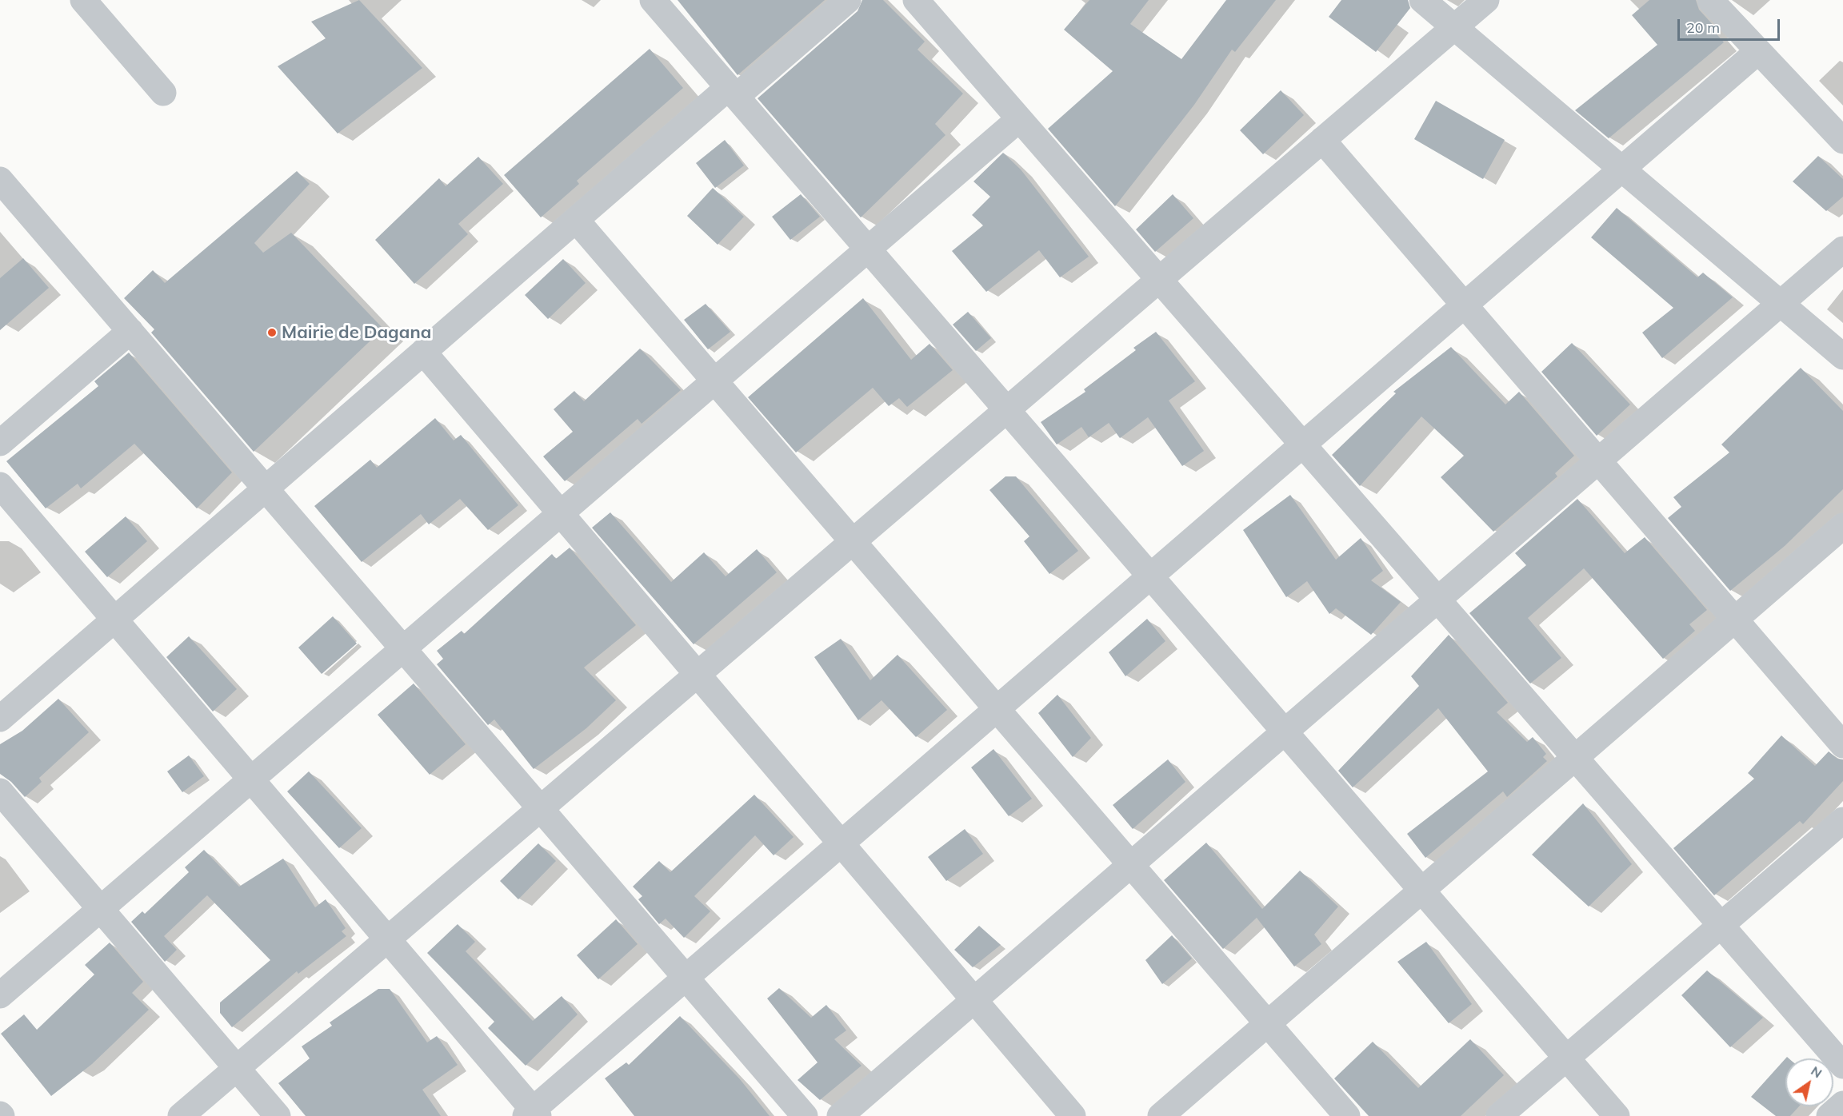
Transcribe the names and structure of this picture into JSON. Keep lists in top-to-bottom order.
{
  "places": ["Mairie de Dagana"],
  "scale_bar": "20 m",
  "north": "top right"
}
